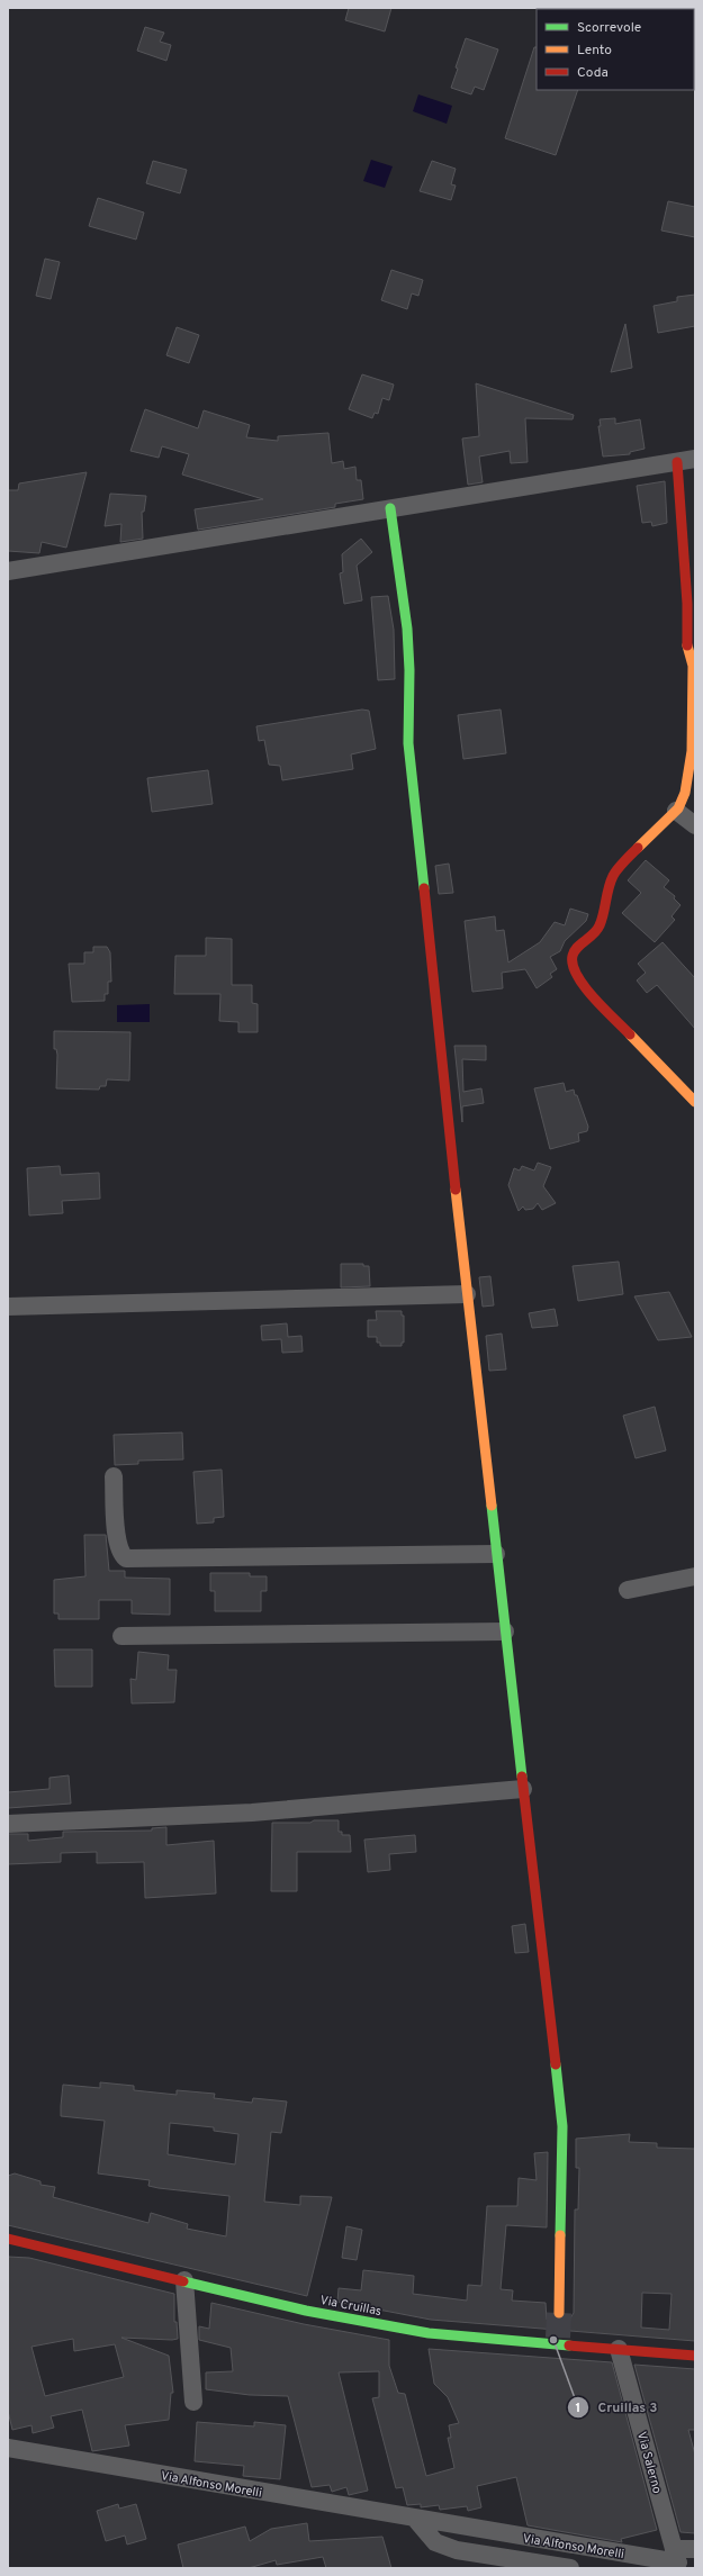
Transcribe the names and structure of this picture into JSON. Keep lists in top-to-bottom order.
{
  "streets": {
    "street": ["Via Cruillas", "Via Salerno", "Via Alfonso Morelli"]
  },
  "crossings": [
    ["Via Cruillas", "Via Salerno"],
    ["Via Salerno", "Via Alfonso Morelli"]
  ],
  "places": ["Cruillas 3"],
  "legend": ["Scorrevole", "Lento", "Coda"]
}
